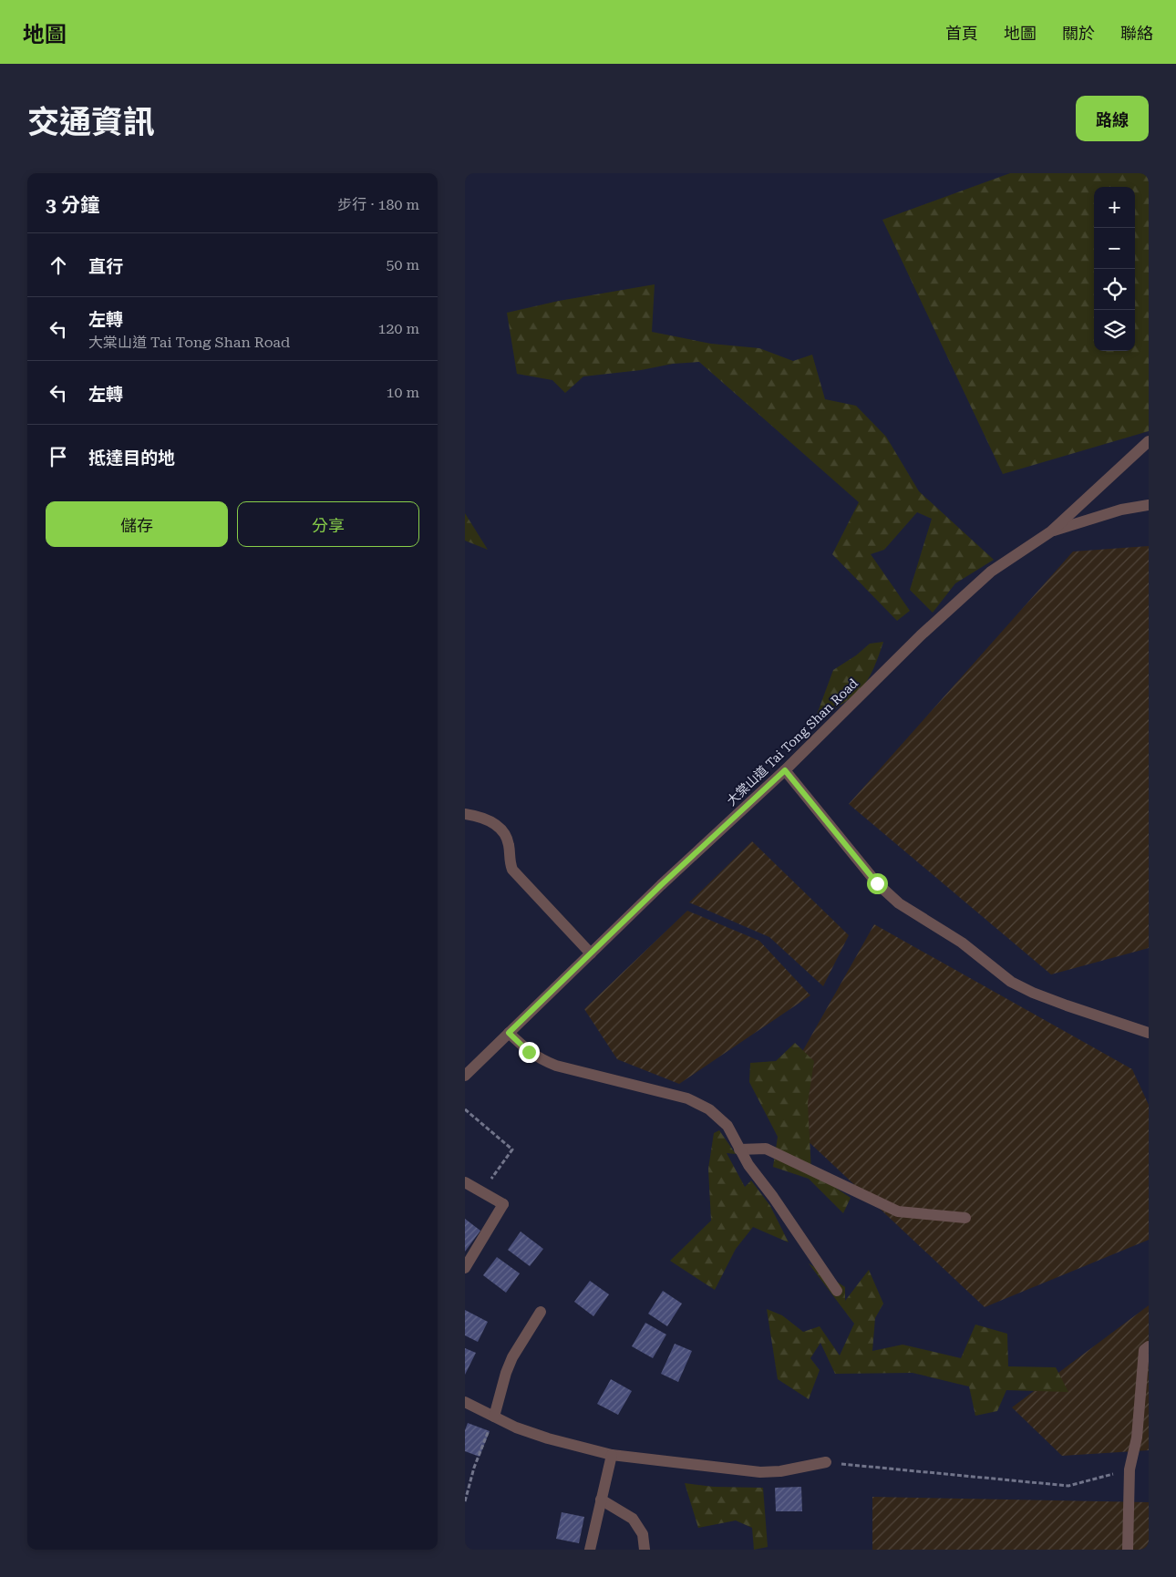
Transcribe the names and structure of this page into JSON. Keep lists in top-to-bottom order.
{
  "streets": {
    "street": ["大棠山道 Tai Tong Shan Road"]
  },
  "page": {
    "header": "地圖",
    "nav": [
      "首頁",
      "地圖",
      "關於",
      "聯絡"
    ],
    "title": "交通資訊",
    "buttons": [
      "路線",
      ["儲存", "分享"]
    ],
    "heading": ["3 分鐘", "步行 · 180 m"],
    "map_buttons": ["+", "−"],
    "list": [
      ["直行", "50 m"],
      ["左轉", "大棠山道 Tai Tong Shan Road", "120 m"],
      ["左轉", "10 m"],
      "抵達目的地"
    ]
  }
}
